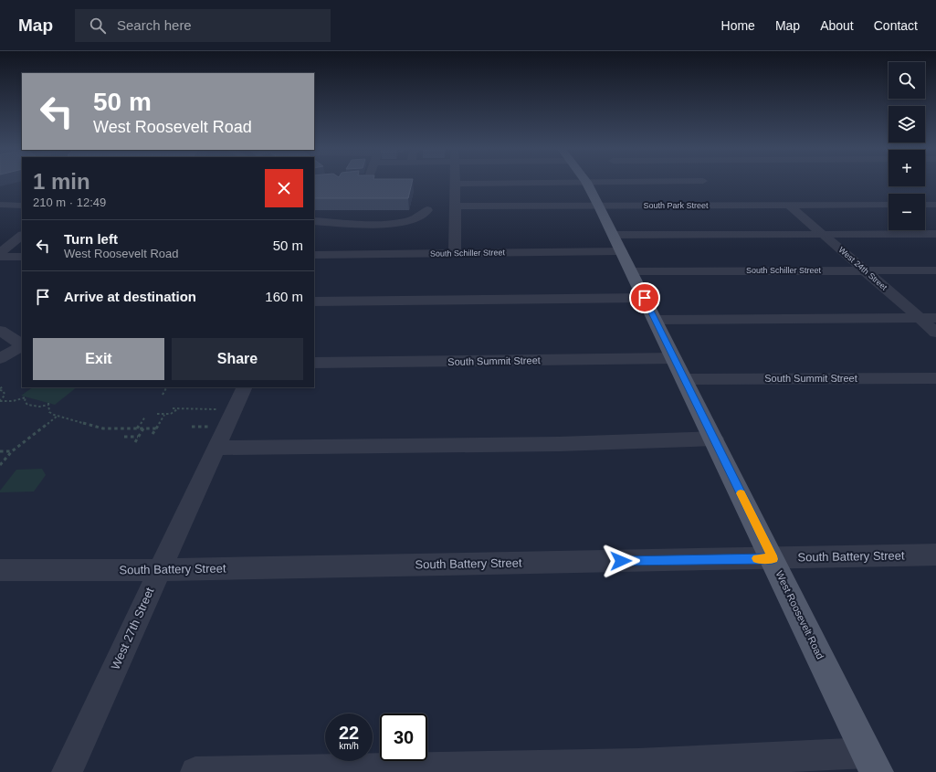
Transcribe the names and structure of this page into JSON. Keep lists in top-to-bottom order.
{
  "streets": {
    "main road": ["West Roosevelt Road"],
    "street": [
      "South Park Street",
      "South Schiller Street",
      "West 24th Street",
      "South Summit Street",
      "South Battery Street",
      "West 27th Street"
    ]
  },
  "crossings": [
    ["South Park Street", "West 24th Street"],
    ["South Park Street", "West Roosevelt Road"],
    ["South Schiller Street", "West 24th Street"],
    ["South Schiller Street", "West Roosevelt Road"],
    ["South Summit Street", "West Roosevelt Road"],
    ["South Battery Street", "West Roosevelt Road"],
    ["South Battery Street", "West 27th Street"]
  ],
  "page": {
    "header": "Map",
    "search": "Search here",
    "nav": [
      "Home",
      "Map",
      "About",
      "Contact"
    ],
    "map_buttons": ["+", "−"],
    "turn": ["50 m", "West Roosevelt Road"],
    "heading": ["1 min", "210 m · 12:49"],
    "list": [
      {
        "name": "Turn left",
        "note": "West Roosevelt Road",
        "value": "50 m"
      },
      {
        "name": "Arrive at destination",
        "value": "160 m"
      }
    ],
    "buttons": ["Exit", "Share"],
    "speed": "22 km/h",
    "limit": "30"
  }
}
